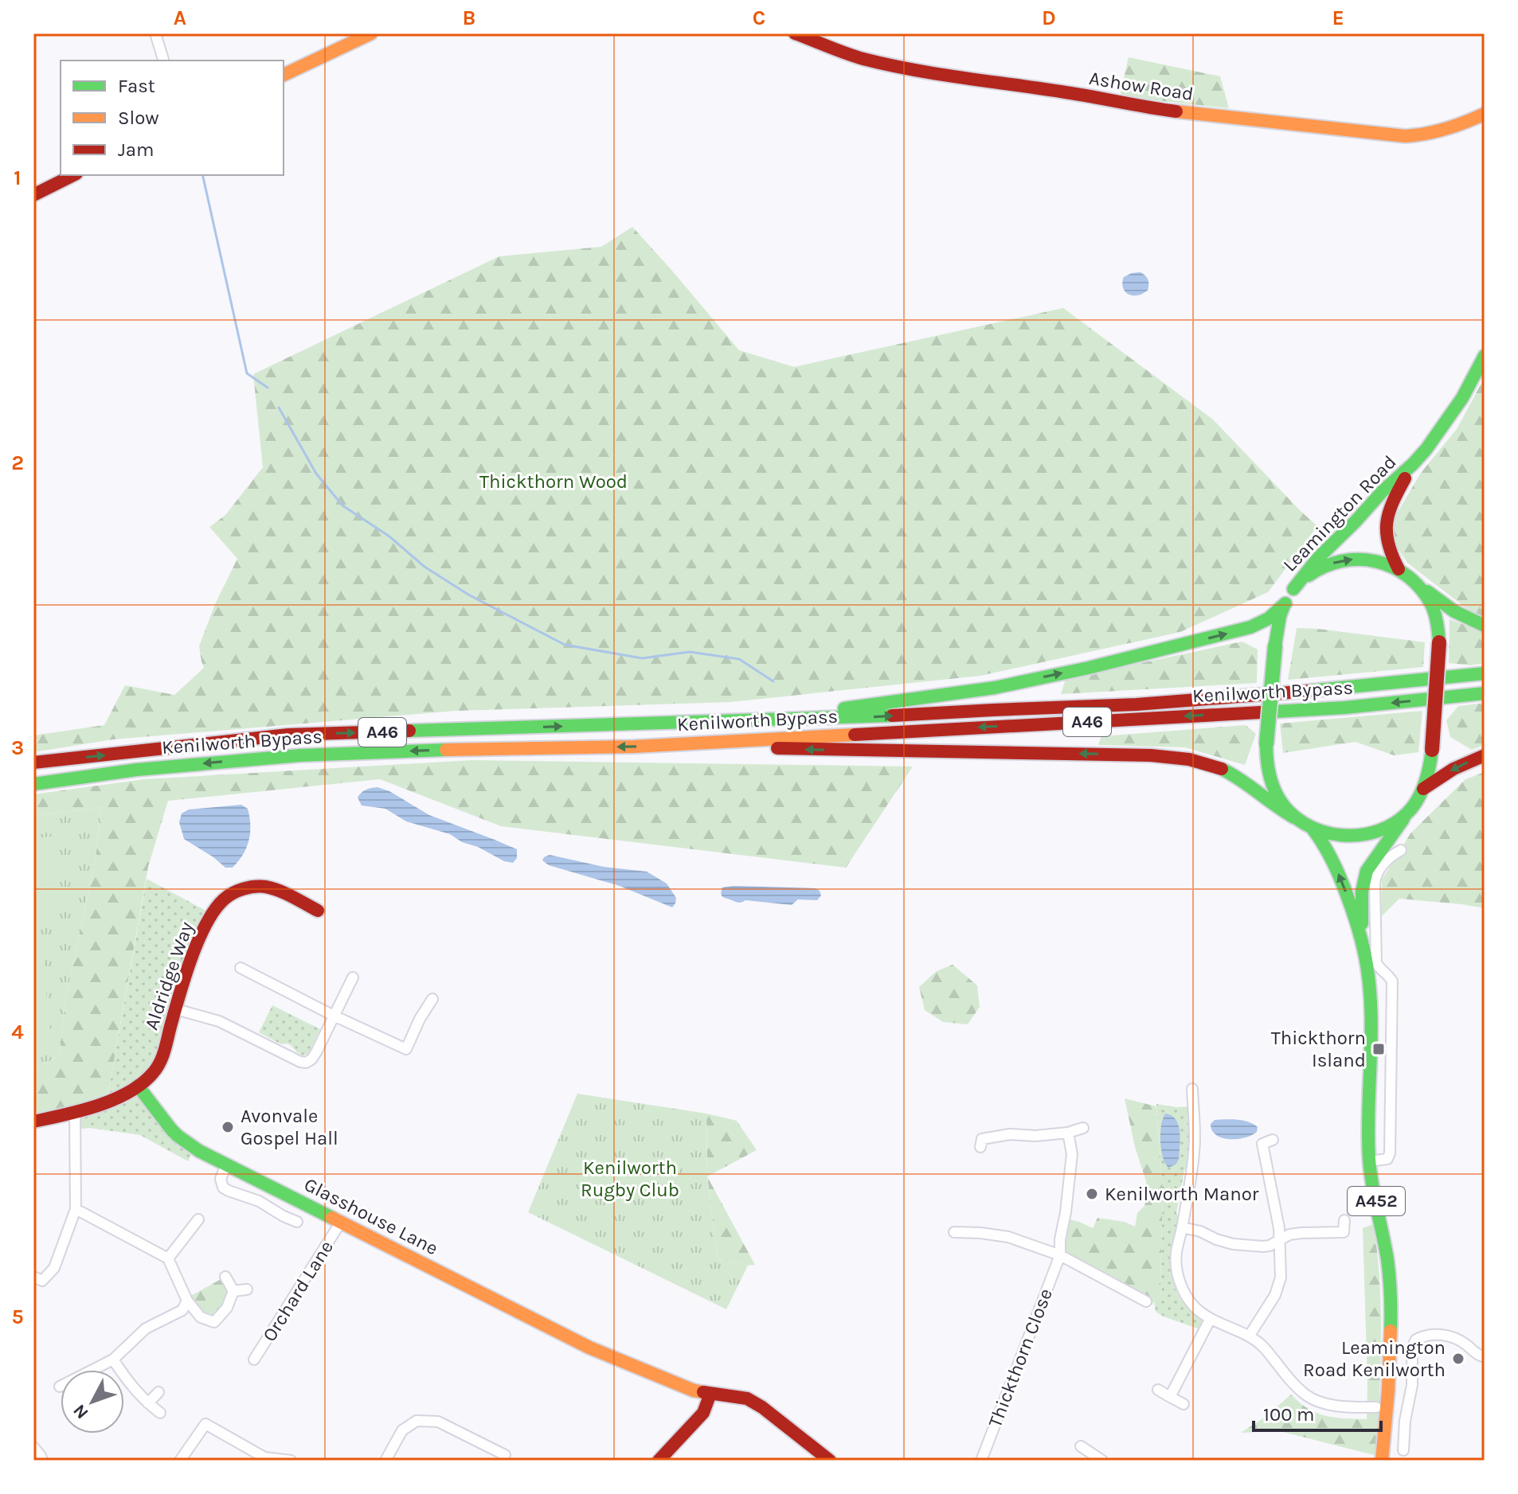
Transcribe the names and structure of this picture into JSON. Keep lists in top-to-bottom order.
{
  "streets": {
    "main road": [
      "Ashow Road",
      "Leamington Road",
      "Kenilworth Bypass",
      "A46",
      "Aldridge Way",
      "A452",
      "Glasshouse Lane"
    ],
    "street": ["Orchard Lane", "Thickthorn Close"]
  },
  "crossings": [
    ["Aldridge Way", "Glasshouse Lane"],
    ["Glasshouse Lane", "Orchard Lane"]
  ],
  "parks": ["Thickthorn Wood", "Kenilworth Rugby Club"],
  "places": {
    "transit": ["Thickthorn Island"],
    "other": ["Avonvale Gospel Hall", "Kenilworth Manor", "Leamington Road Kenilworth"]
  },
  "legend": ["Fast", "Slow", "Jam"],
  "scale_bar": "100 m",
  "north": "bottom left",
  "grid": {
    "columns": [
      "A",
      "B",
      "C",
      "D",
      "E"
    ],
    "rows": [
      "1",
      "2",
      "3",
      "4",
      "5"
    ]
  }
}
